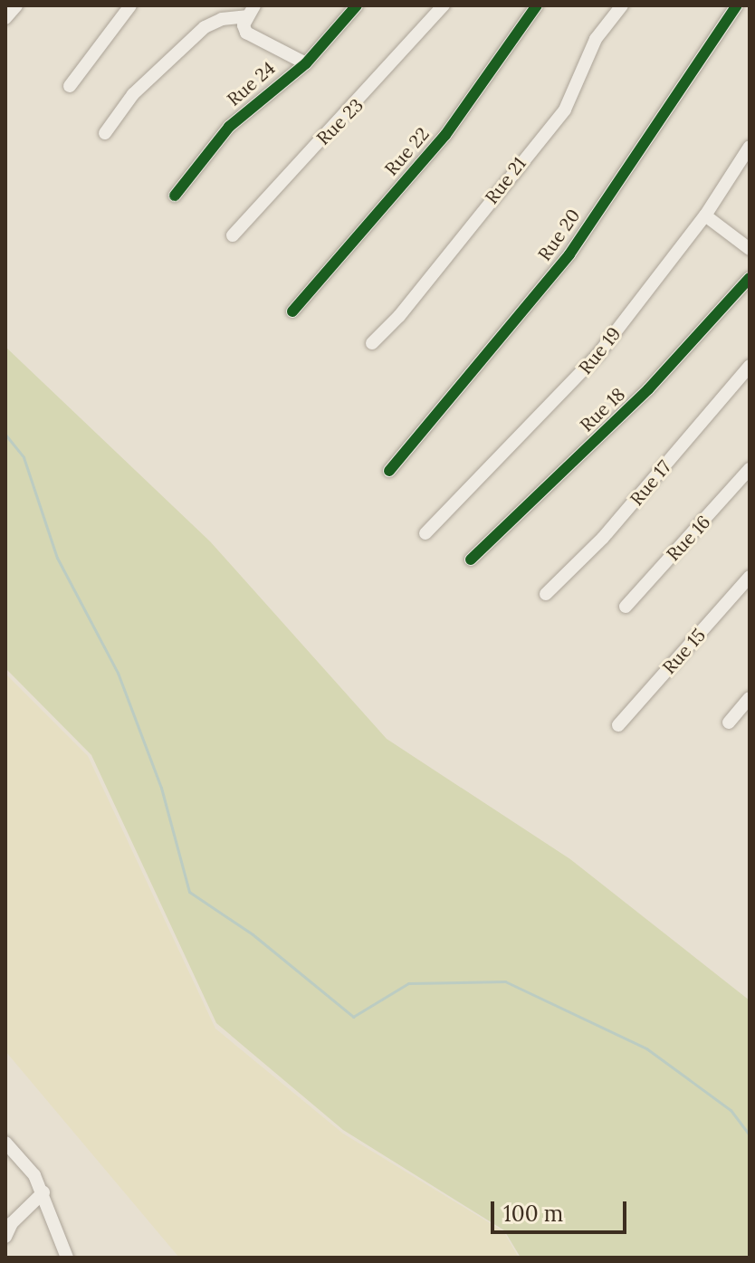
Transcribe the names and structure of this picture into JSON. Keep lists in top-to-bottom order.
{
  "streets": {
    "street": [
      "Rue 24",
      "Rue 23",
      "Rue 22",
      "Rue 21",
      "Rue 20",
      "Rue 19",
      "Rue 18",
      "Rue 17",
      "Rue 16",
      "Rue 15"
    ]
  },
  "scale_bar": "100 m"
}
